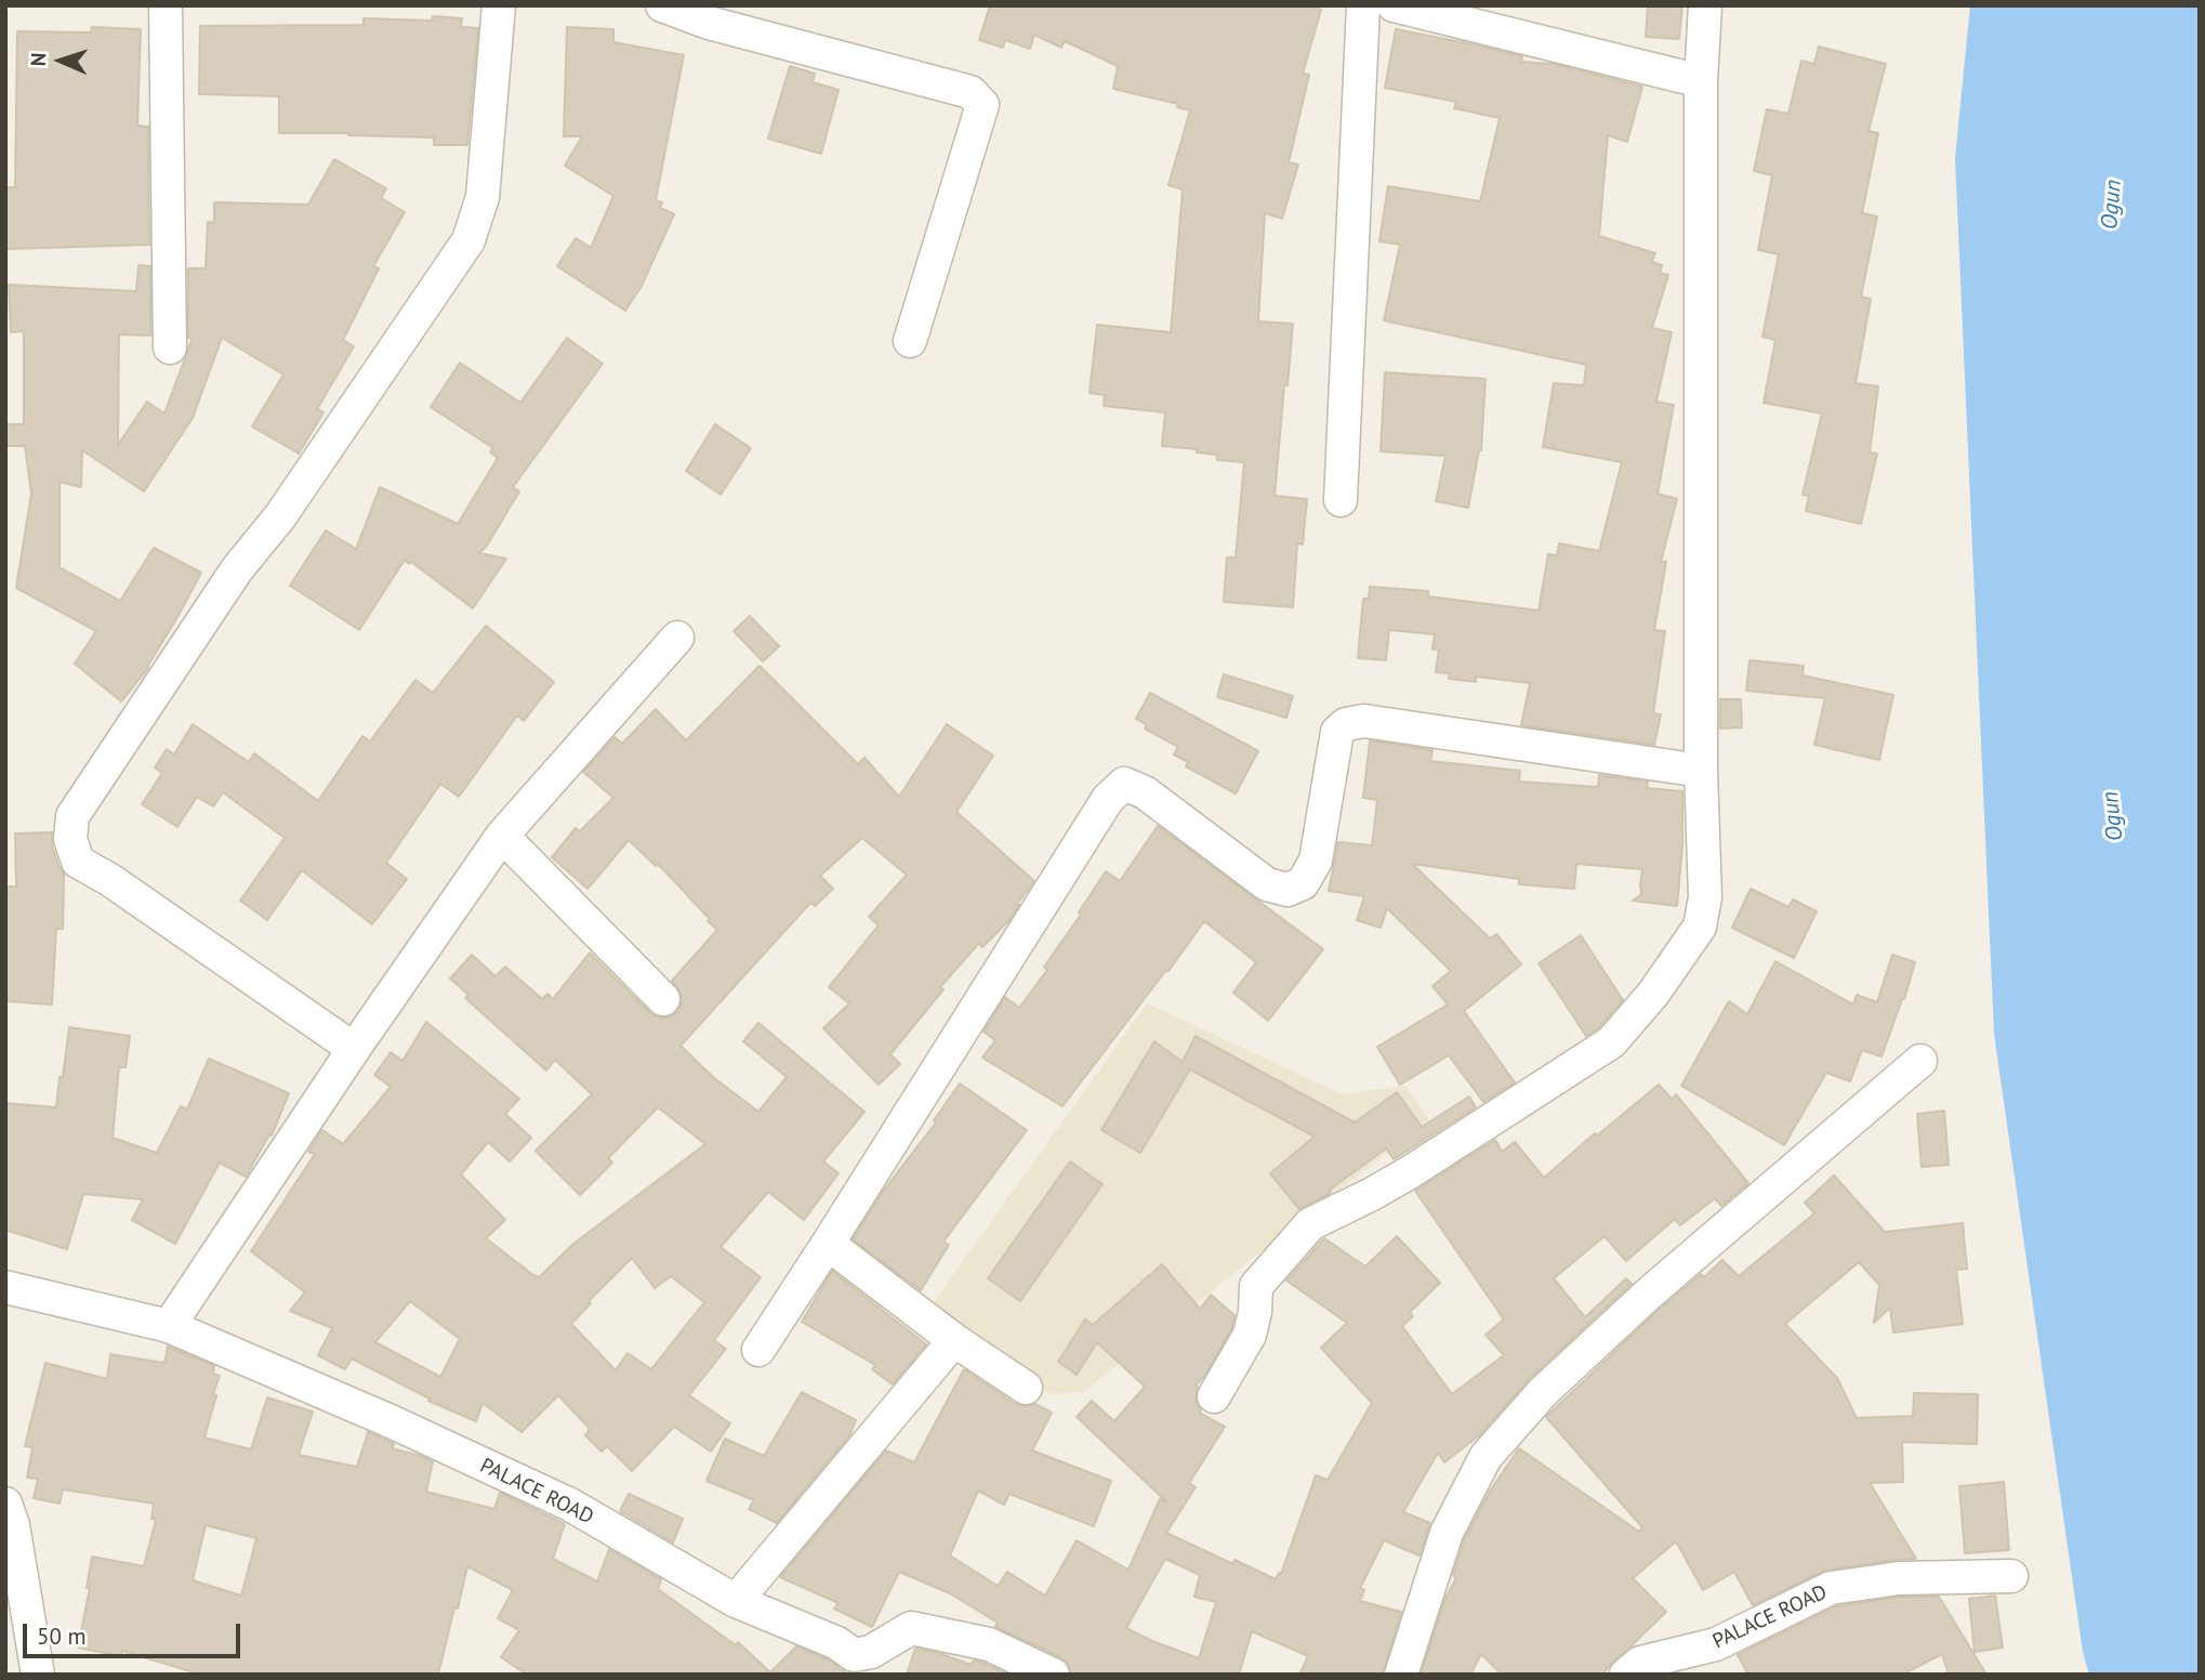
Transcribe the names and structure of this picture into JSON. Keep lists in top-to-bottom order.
{
  "streets": {
    "street": ["PALACE ROAD"]
  },
  "water": ["Ogun"],
  "scale_bar": "50 m",
  "north": "left"
}
